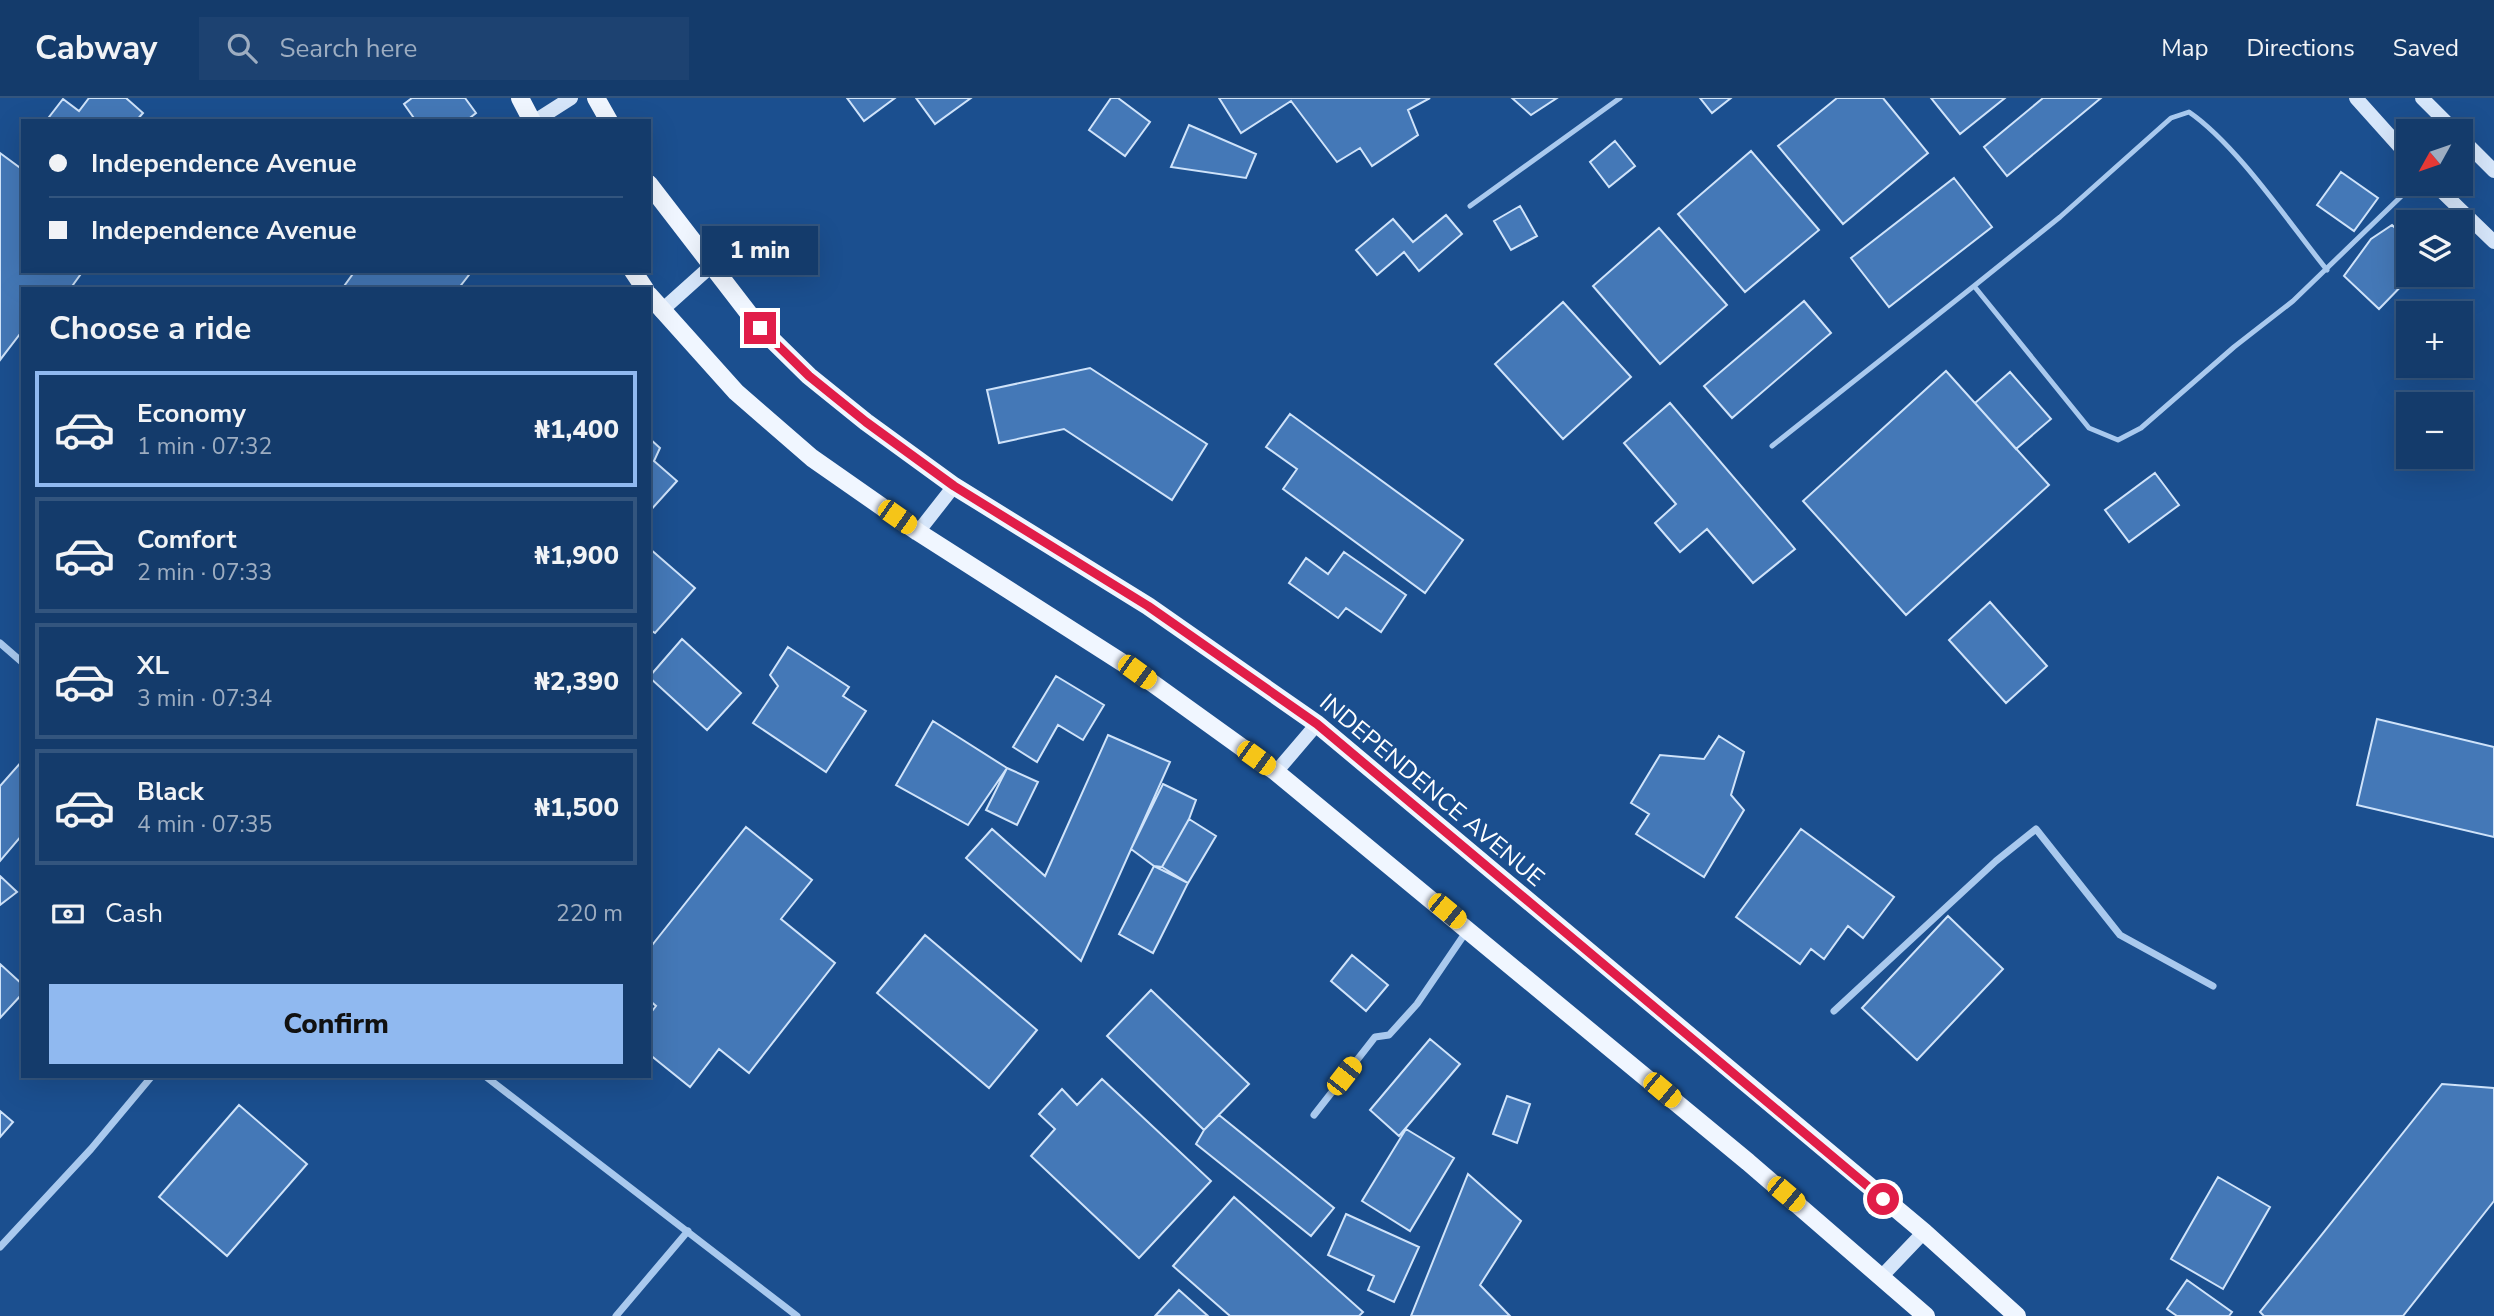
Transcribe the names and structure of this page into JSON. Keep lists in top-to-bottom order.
{
  "streets": {
    "main road": ["INDEPENDENCE AVENUE"]
  },
  "north": "bottom left",
  "page": {
    "header": "Cabway",
    "search": "Search here",
    "nav": ["Map", "Directions", "Saved"],
    "map_buttons": ["+", "−"],
    "banner": ["Independence Avenue", "Independence Avenue"],
    "bubble": "1 min",
    "heading": "Choose a ride",
    "list": [
      {
        "name": "Economy",
        "note": "1 min · 07:32",
        "value": "₦1,400"
      },
      {
        "name": "Comfort",
        "note": "2 min · 07:33",
        "value": "₦1,900"
      },
      {
        "name": "XL",
        "note": "3 min · 07:34",
        "value": "₦2,390"
      },
      {
        "name": "Black",
        "note": "4 min · 07:35",
        "value": "₦1,500"
      }
    ],
    "pay": ["Cash", "220 m"],
    "buttons": "Confirm"
  }
}
